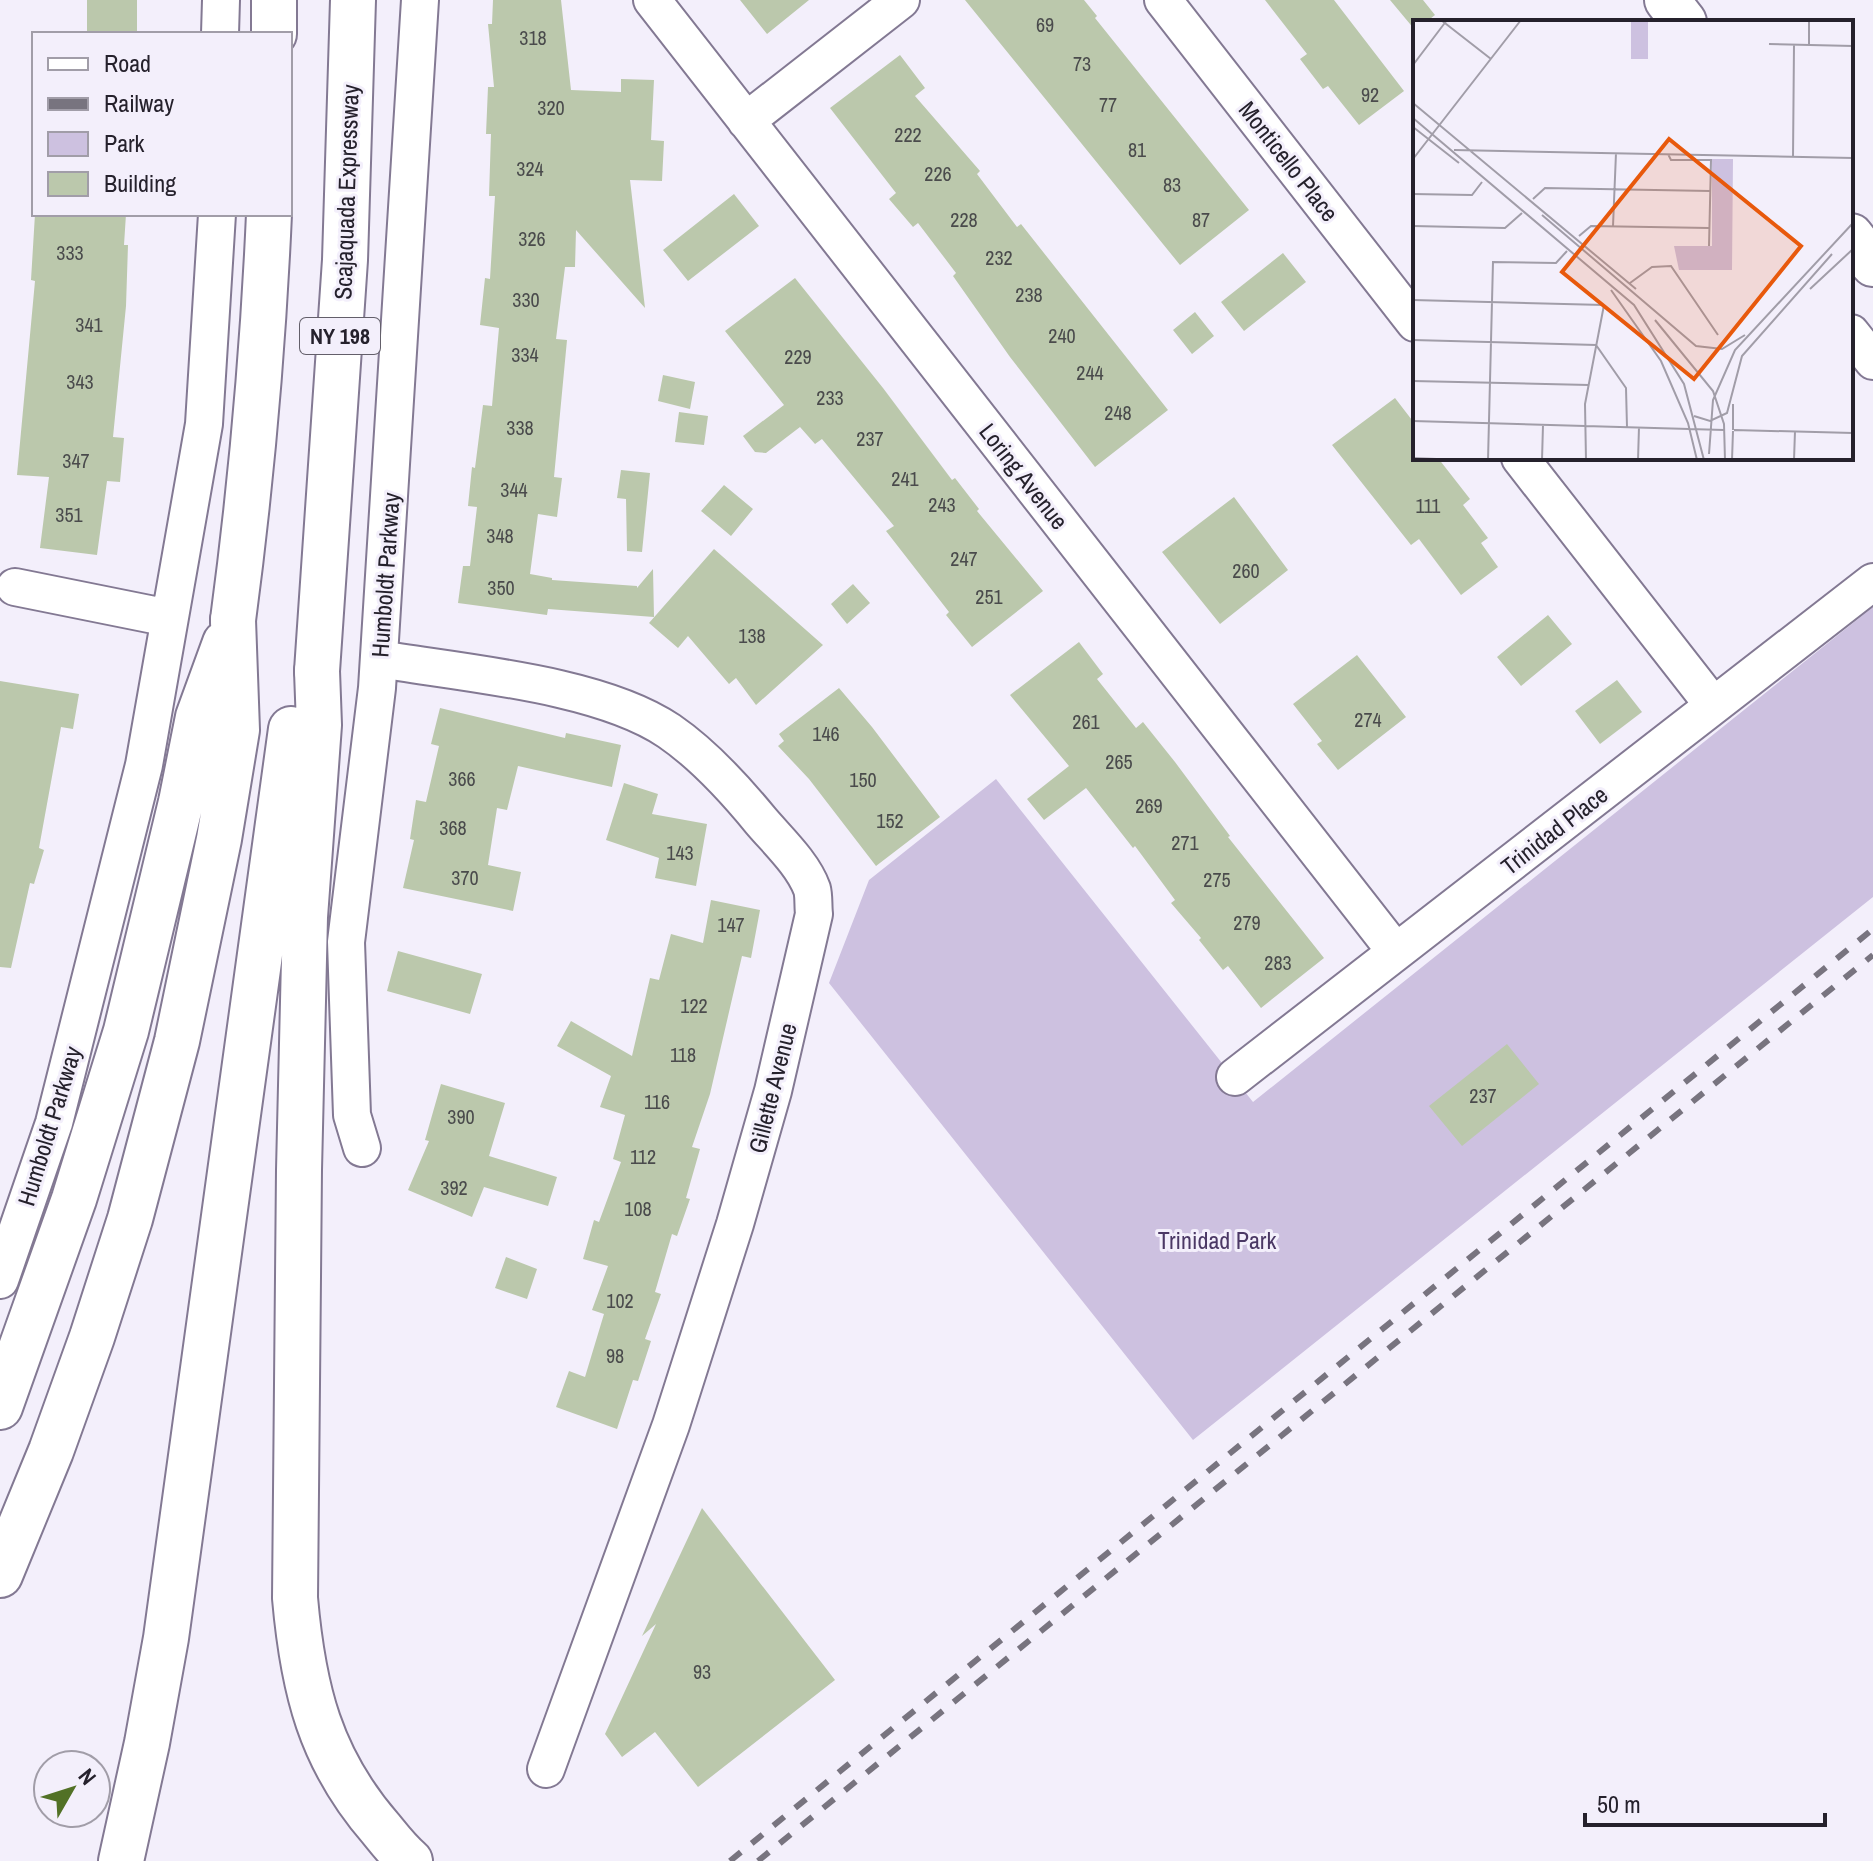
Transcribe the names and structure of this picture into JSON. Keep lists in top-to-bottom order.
{
  "streets": {
    "main road": ["Scajaquada Expressway", "NY 198"],
    "street": [
      "Monticello Place",
      "Loring Avenue",
      "Humboldt Parkway",
      "Trinidad Place",
      "Gillette Avenue"
    ]
  },
  "crossings": [
    ["Loring Avenue", "Trinidad Place"],
    ["Humboldt Parkway", "Gillette Avenue"]
  ],
  "parks": ["Trinidad Park"],
  "house_numbers": [
    "69",
    "318",
    "73",
    "92",
    "77",
    "320",
    "222",
    "81",
    "324",
    "226",
    "83",
    "228",
    "87",
    "326",
    "333",
    "232",
    "238",
    "330",
    "341",
    "240",
    "334",
    "229",
    "244",
    "343",
    "233",
    "248",
    "338",
    "237",
    "347",
    "241",
    "344",
    "243",
    "111",
    "351",
    "348",
    "247",
    "260",
    "350",
    "251",
    "138",
    "274",
    "261",
    "146",
    "265",
    "366",
    "150",
    "269",
    "152",
    "368",
    "271",
    "143",
    "370",
    "275",
    "279",
    "147",
    "283",
    "122",
    "118",
    "237",
    "116",
    "390",
    "112",
    "392",
    "108",
    "102",
    "98",
    "93"
  ],
  "legend": [
    "Road",
    "Railway",
    "Park",
    "Building"
  ],
  "scale_bar": "50 m",
  "north": "top right"
}
